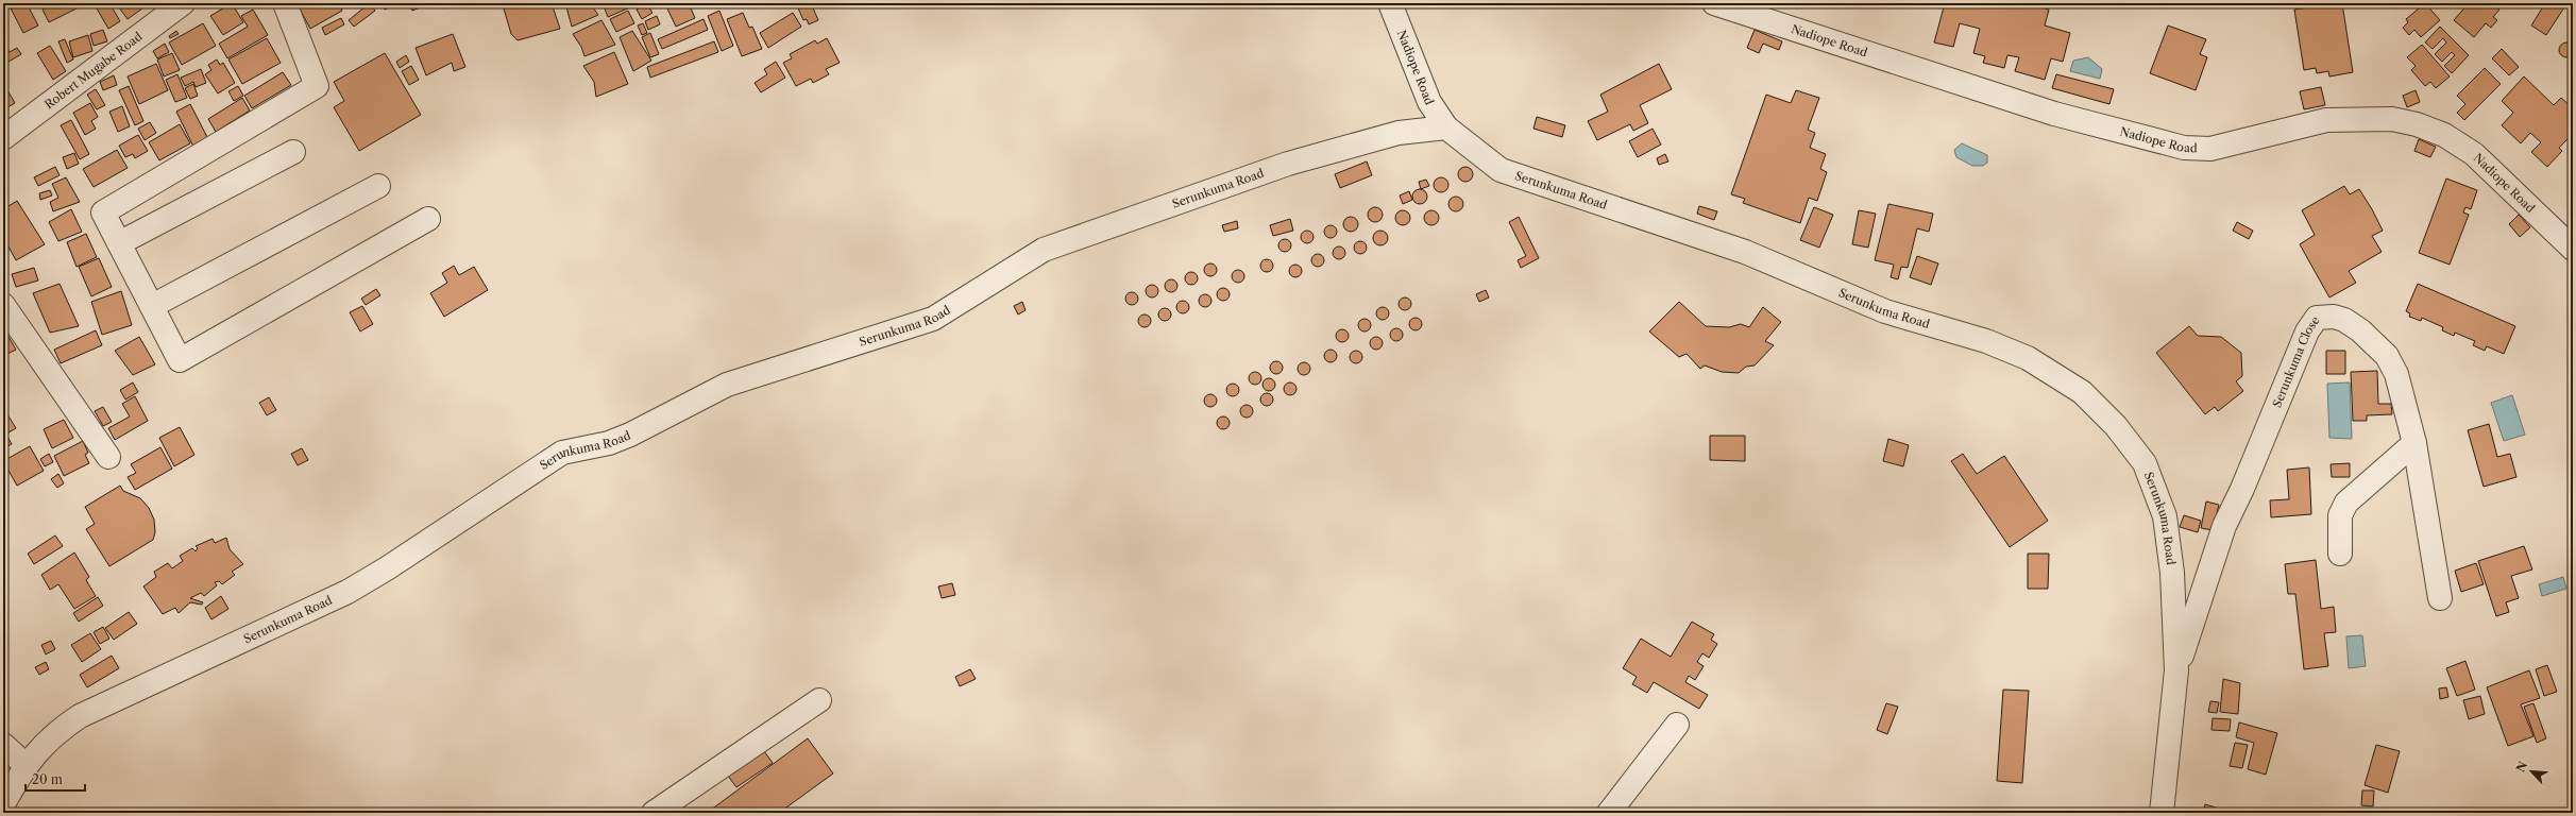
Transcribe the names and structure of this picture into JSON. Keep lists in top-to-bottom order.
{
  "streets": {
    "street": [
      "Nadiope Road",
      "Robert Mugabe Road",
      "Serunkuma Road",
      "Serunkuma Close"
    ]
  },
  "crossings": [
    ["Nadiope Road", "Serunkuma Road"],
    ["Serunkuma Road", "Serunkuma Close"]
  ],
  "scale_bar": "20 m",
  "north": "top left"
}
